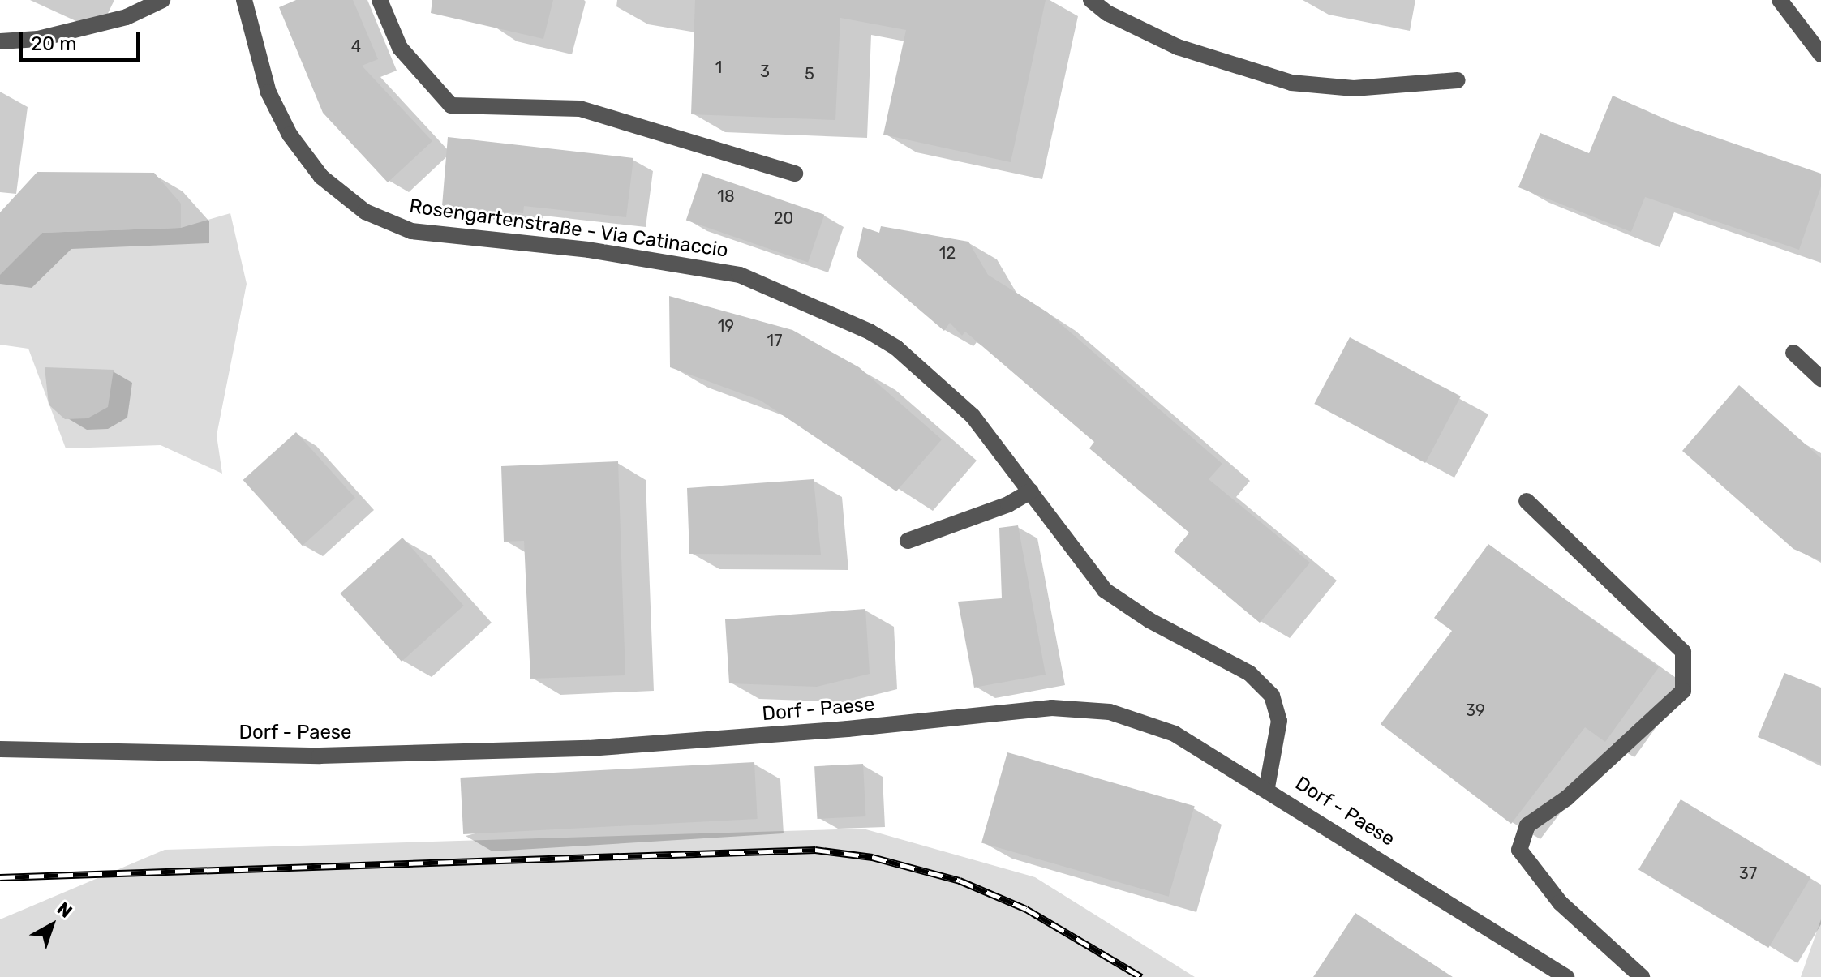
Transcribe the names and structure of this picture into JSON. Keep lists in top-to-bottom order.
{
  "streets": {
    "street": ["Rosengartenstraße - Via Catinaccio", "Dorf - Paese"]
  },
  "crossings": [
    ["Rosengartenstraße - Via Catinaccio", "Dorf - Paese"]
  ],
  "house_numbers": [
    "4",
    "1",
    "3",
    "5",
    "18",
    "20",
    "12",
    "19",
    "17",
    "39",
    "37"
  ],
  "scale_bar": "20 m",
  "north": "top right"
}
